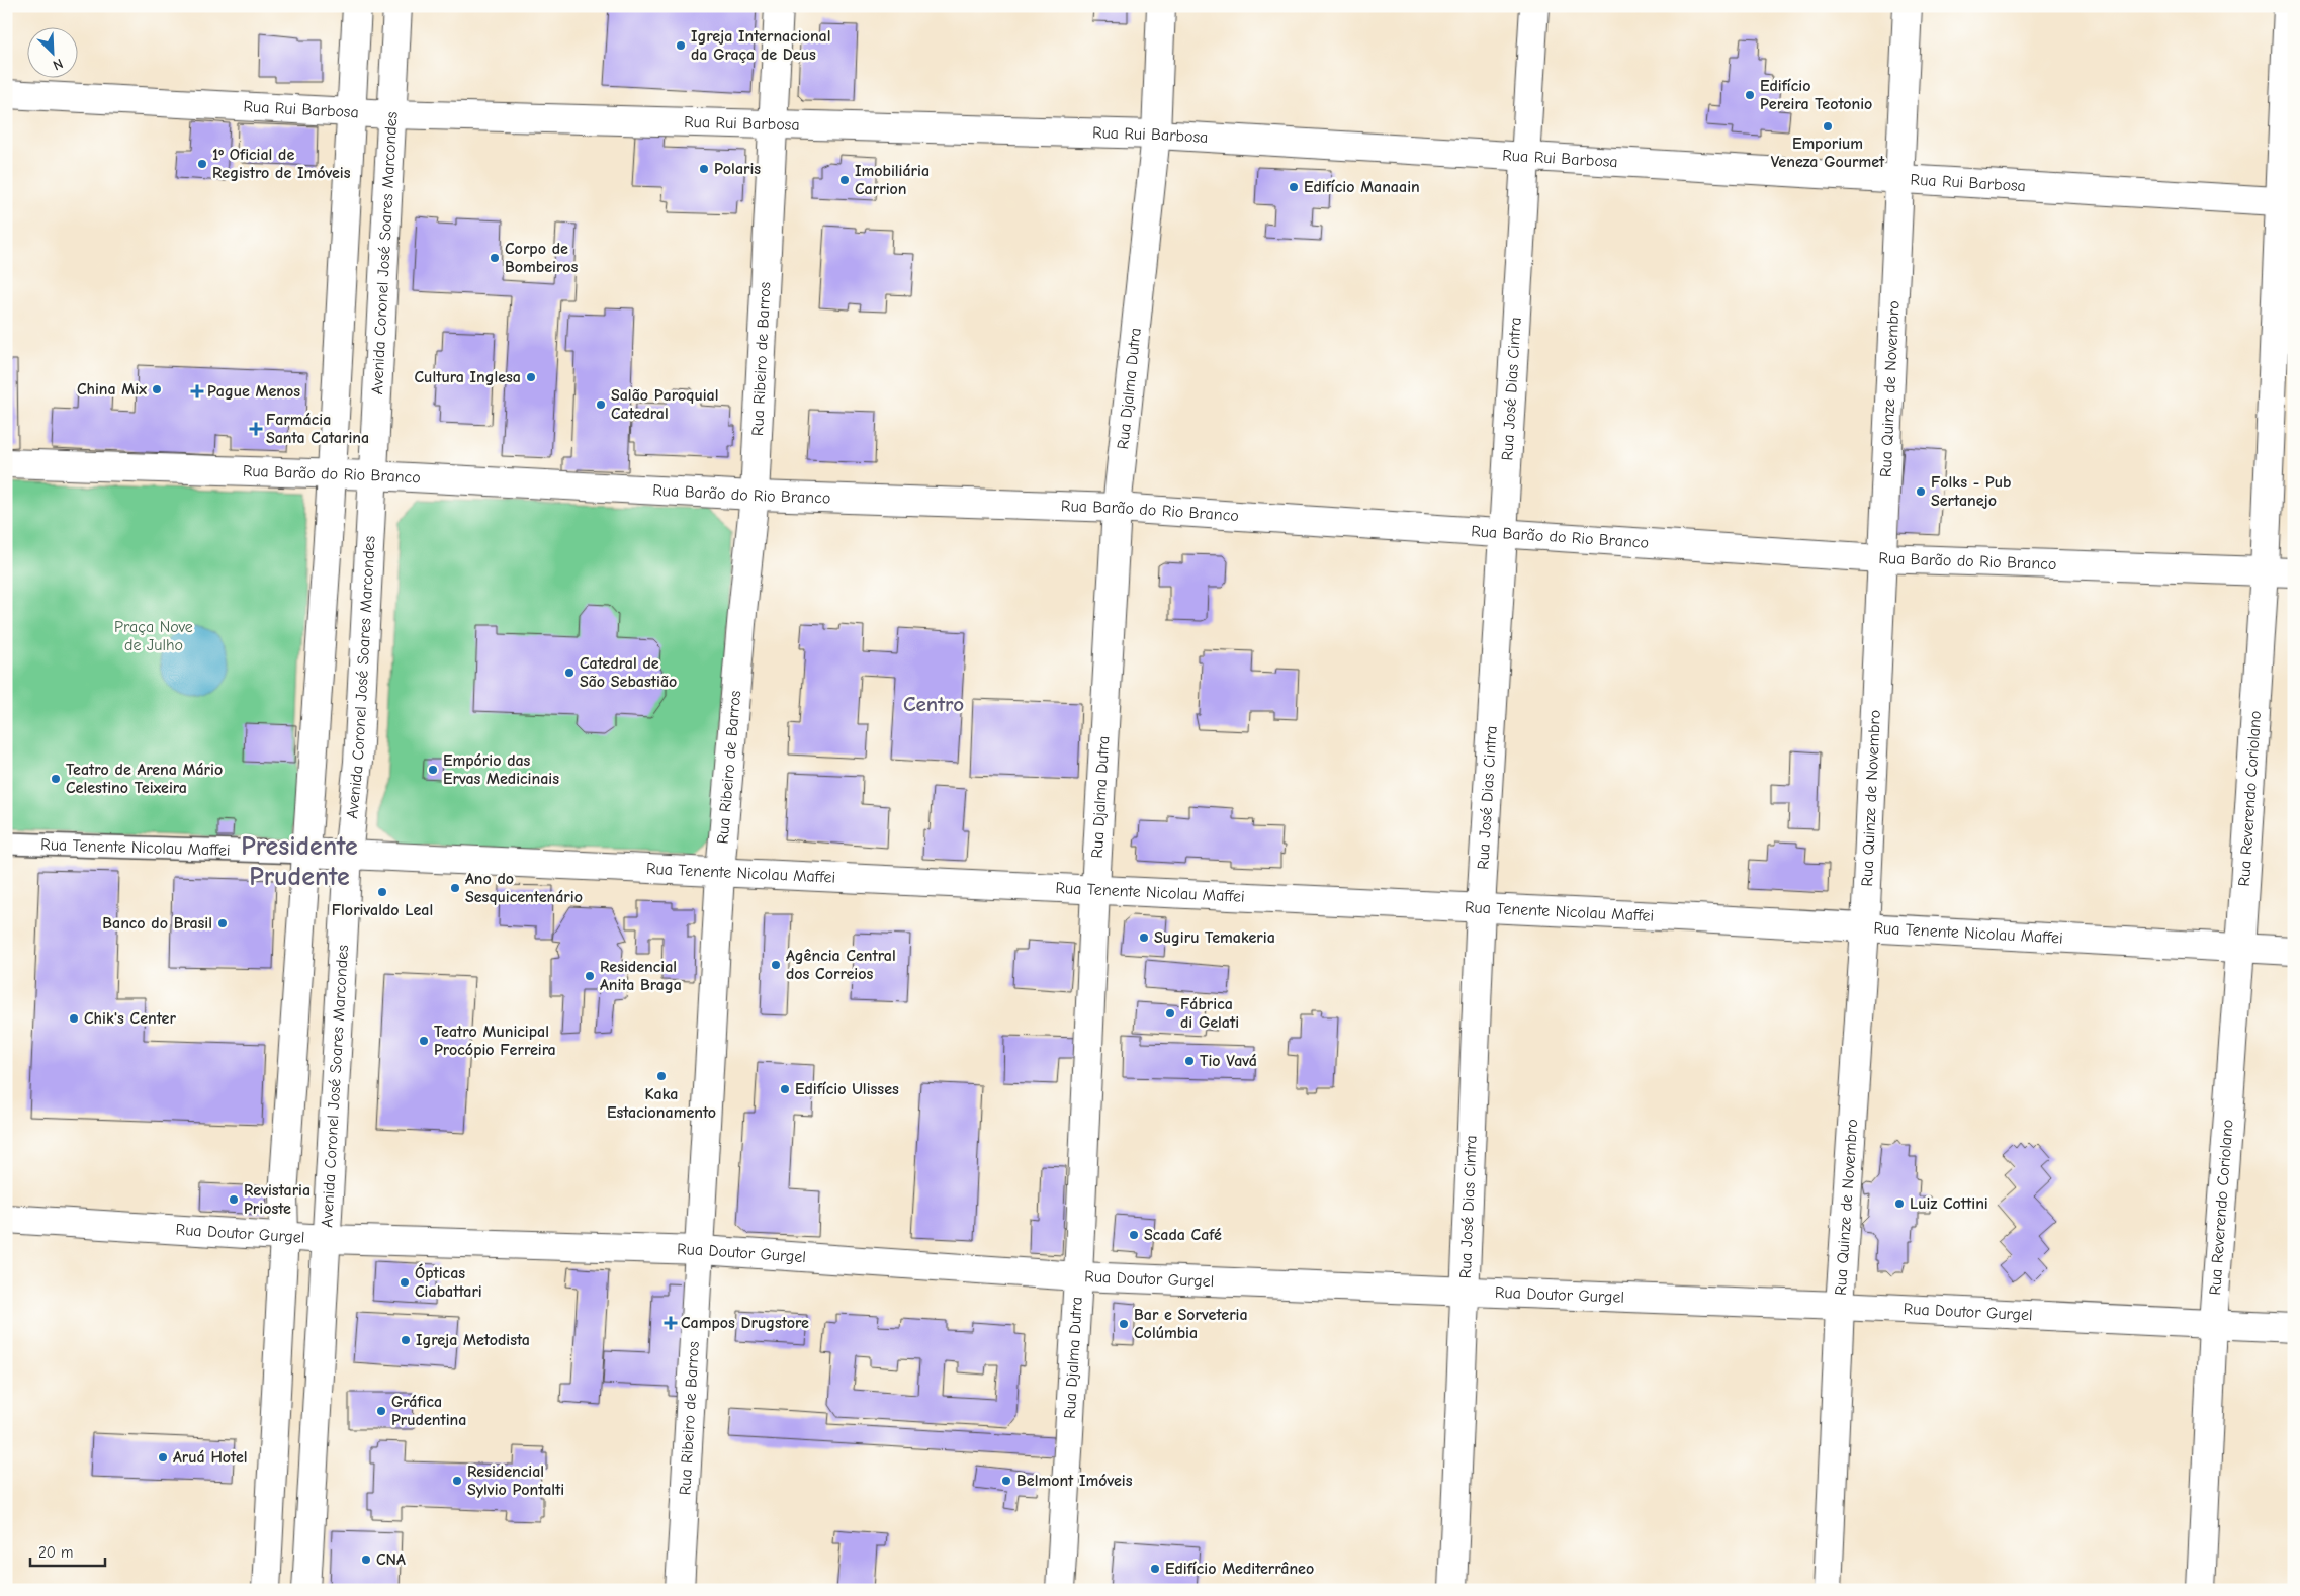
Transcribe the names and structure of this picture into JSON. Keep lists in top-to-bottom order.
{
  "streets": {
    "street": [
      "Rua Rui Barbosa",
      "Avenida Coronel José Soares Marcondes",
      "Rua Ribeiro de Barros",
      "Rua Djalma Dutra",
      "Rua José Dias Cintra",
      "Rua Quinze de Novembro",
      "Rua Barão do Rio Branco",
      "Rua Reverendo Coriolano",
      "Rua Tenente Nicolau Maffei",
      "Rua Doutor Gurgel"
    ]
  },
  "crossings": [
    ["Rua Rui Barbosa", "Avenida Coronel José Soares Marcondes"],
    ["Rua Rui Barbosa", "Rua Ribeiro de Barros"],
    ["Rua Rui Barbosa", "Rua Djalma Dutra"],
    ["Rua Rui Barbosa", "Rua José Dias Cintra"],
    ["Rua Rui Barbosa", "Rua Quinze de Novembro"],
    ["Rua Rui Barbosa", "Rua Reverendo Coriolano"],
    ["Avenida Coronel José Soares Marcondes", "Rua Barão do Rio Branco"],
    ["Avenida Coronel José Soares Marcondes", "Rua Tenente Nicolau Maffei"],
    ["Avenida Coronel José Soares Marcondes", "Rua Doutor Gurgel"],
    ["Rua Ribeiro de Barros", "Rua Barão do Rio Branco"],
    ["Rua Ribeiro de Barros", "Rua Tenente Nicolau Maffei"],
    ["Rua Ribeiro de Barros", "Rua Doutor Gurgel"],
    ["Rua Djalma Dutra", "Rua Barão do Rio Branco"],
    ["Rua Djalma Dutra", "Rua Tenente Nicolau Maffei"],
    ["Rua Djalma Dutra", "Rua Doutor Gurgel"],
    ["Rua José Dias Cintra", "Rua Barão do Rio Branco"],
    ["Rua José Dias Cintra", "Rua Tenente Nicolau Maffei"],
    ["Rua José Dias Cintra", "Rua Doutor Gurgel"],
    ["Rua Quinze de Novembro", "Rua Barão do Rio Branco"],
    ["Rua Quinze de Novembro", "Rua Tenente Nicolau Maffei"],
    ["Rua Quinze de Novembro", "Rua Doutor Gurgel"],
    ["Rua Barão do Rio Branco", "Rua Reverendo Coriolano"],
    ["Rua Reverendo Coriolano", "Rua Tenente Nicolau Maffei"],
    ["Rua Reverendo Coriolano", "Rua Doutor Gurgel"]
  ],
  "districts": ["Centro", "Presidente Prudente"],
  "parks": ["Praça Nove de Julho"],
  "places": {
    "other": [
      "Igreja Internacional da Graça de Deus",
      "Edifício Pereira Teotonio",
      "Emporium Veneza Gourmet",
      "1º Oficial de Registro de Imóveis",
      "Polaris",
      "Imobiliária Carrion",
      "Edifício Manaain",
      "Corpo de Bombeiros",
      "Cultura Inglesa",
      "China Mix",
      "Salão Paroquial Catedral",
      "Folks - Pub Sertanejo",
      "Catedral de São Sebastião",
      "Empório das Ervas Medicinais",
      "Teatro de Arena Mário Celestino Teixeira",
      "Ano do Sesquicentenário",
      "Florivaldo Leal",
      "Banco do Brasil",
      "Sugiru Temakeria",
      "Agência Central dos Correios",
      "Residencial Anita Braga",
      "Fábrica di Gelati",
      "Chik's Center",
      "Teatro Municipal Procópio Ferreira",
      "Tio Vavá",
      "Kaka Estacionamento",
      "Edifício Ulisses",
      "Revistaria Prioste",
      "Luiz Cottini",
      "Scada Café",
      "Ópticas Ciabattari",
      "Bar e Sorveteria Colúmbia",
      "Igreja Metodista",
      "Gráfica Prudentina",
      "Aruá Hotel",
      "Residencial Sylvio Pontalti",
      "Belmont Imóveis",
      "CNA",
      "Edifício Mediterrâneo"
    ],
    "health": ["Pague Menos", "Farmácia Santa Catarina", "Campos Drugstore"]
  },
  "scale_bar": "20 m",
  "north": "bottom right"
}
